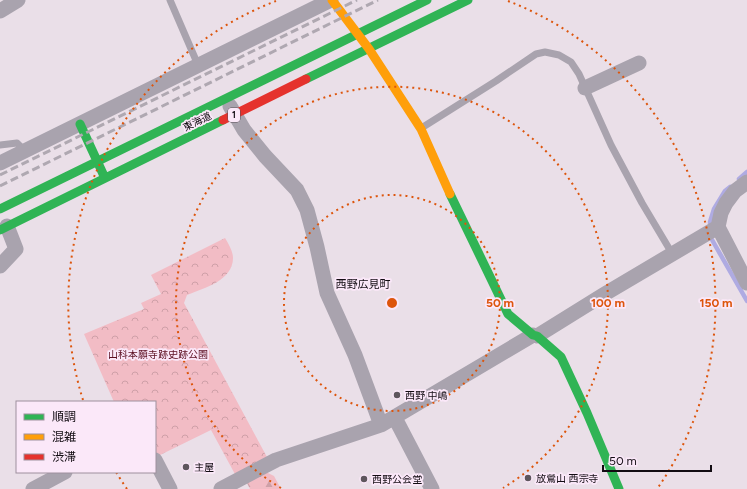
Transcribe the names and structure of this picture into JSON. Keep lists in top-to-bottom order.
{
  "streets": {
    "main road": ["1", "東海道"]
  },
  "districts": ["西野広見町"],
  "parks": ["山科本願寺跡史跡公園"],
  "places": [
    "西野 中嶋",
    "主屋",
    "放鶯山 西宗寺",
    "西野公会堂"
  ],
  "legend": ["順調", "混雑", "渋滞"],
  "scale_bar": "50 m",
  "rings": ["50 m", "100 m", "150 m"]
}
